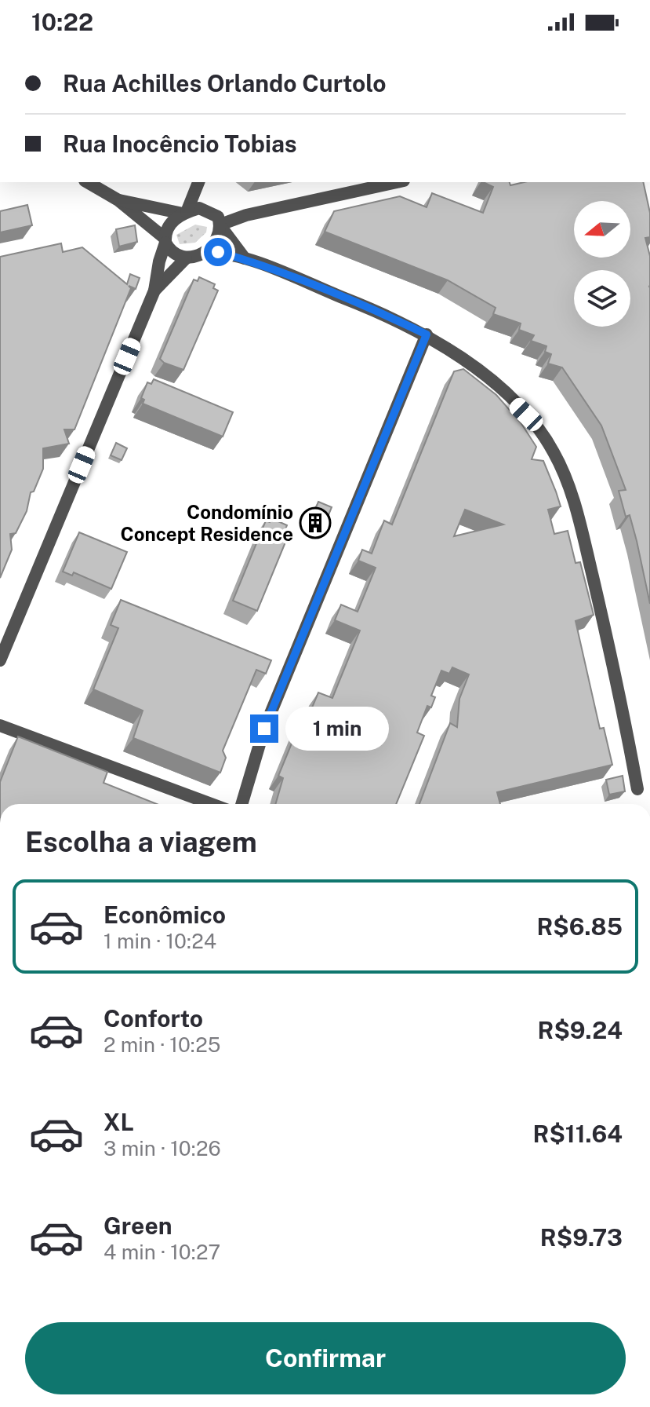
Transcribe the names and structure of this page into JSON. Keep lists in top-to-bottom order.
{
  "places": {
    "building": ["Condomínio Concept Residence"]
  },
  "north": "left",
  "page": {
    "status": "10:22",
    "banner": ["Rua Achilles Orlando Curtolo", "Rua Inocêncio Tobias"],
    "bubble": "1 min",
    "heading": "Escolha a viagem",
    "list": [
      {
        "name": "Econômico",
        "note": "1 min · 10:24",
        "value": "R$6.85"
      },
      {
        "name": "Conforto",
        "note": "2 min · 10:25",
        "value": "R$9.24"
      },
      {
        "name": "XL",
        "note": "3 min · 10:26",
        "value": "R$11.64"
      },
      {
        "name": "Green",
        "note": "4 min · 10:27",
        "value": "R$9.73"
      }
    ],
    "buttons": "Confirmar"
  }
}
